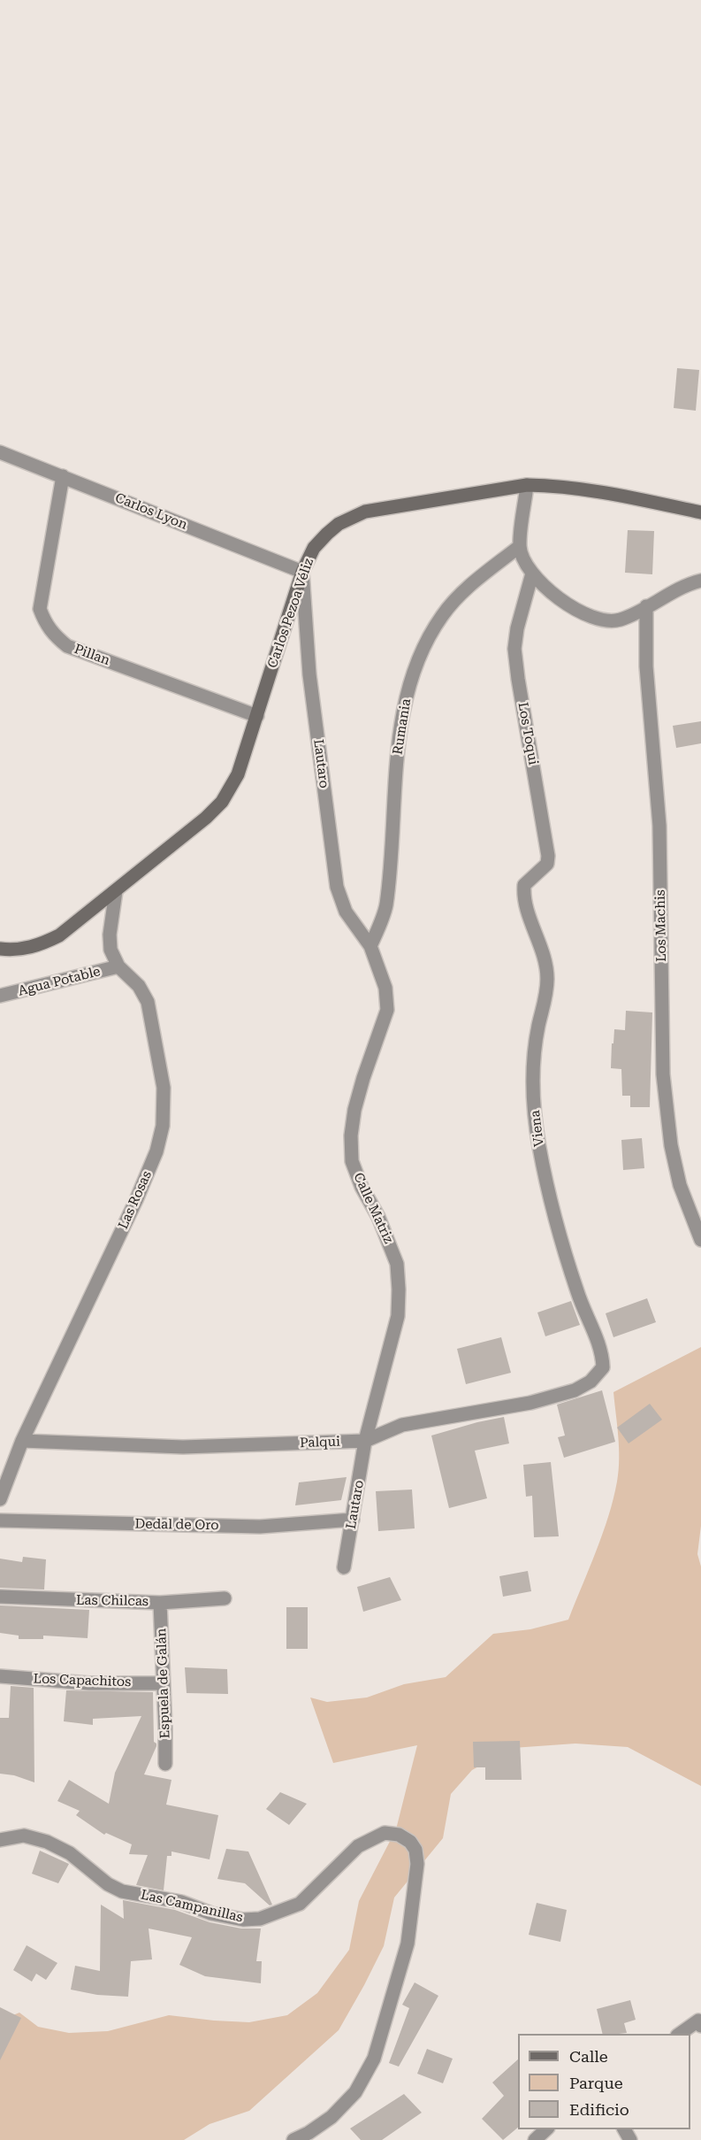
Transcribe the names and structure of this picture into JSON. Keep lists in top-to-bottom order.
{
  "streets": {
    "main road": ["Carlos Pezoa Véliz"],
    "street": [
      "Carlos Lyon",
      "Pillan",
      "Rumania",
      "Los Toqui",
      "Lautaro",
      "Los Machis",
      "Agua Potable",
      "Viena",
      "Las Rosas",
      "Calle Matriz",
      "Palqui",
      "Dedal de Oro",
      "Las Chilcas",
      "Los Capachitos",
      "Espuela de Galán",
      "Las Campanillas"
    ]
  },
  "crossings": [
    ["Carlos Lyon", "Carlos Pezoa Véliz"],
    ["Carlos Lyon", "Pillan"],
    ["Carlos Lyon", "Lautaro"],
    ["Carlos Pezoa Véliz", "Pillan"],
    ["Carlos Pezoa Véliz", "Lautaro"],
    ["Carlos Pezoa Véliz", "Las Rosas"],
    ["Rumania", "Lautaro"],
    ["Rumania", "Calle Matriz"],
    ["Los Toqui", "Viena"],
    ["Lautaro", "Calle Matriz"],
    ["Lautaro", "Palqui"],
    ["Lautaro", "Dedal de Oro"],
    ["Agua Potable", "Las Rosas"],
    ["Viena", "Palqui"],
    ["Las Rosas", "Palqui"],
    ["Calle Matriz", "Palqui"],
    ["Las Chilcas", "Espuela de Galán"],
    ["Los Capachitos", "Espuela de Galán"]
  ],
  "legend": ["Calle", "Parque", "Edificio"]
}
